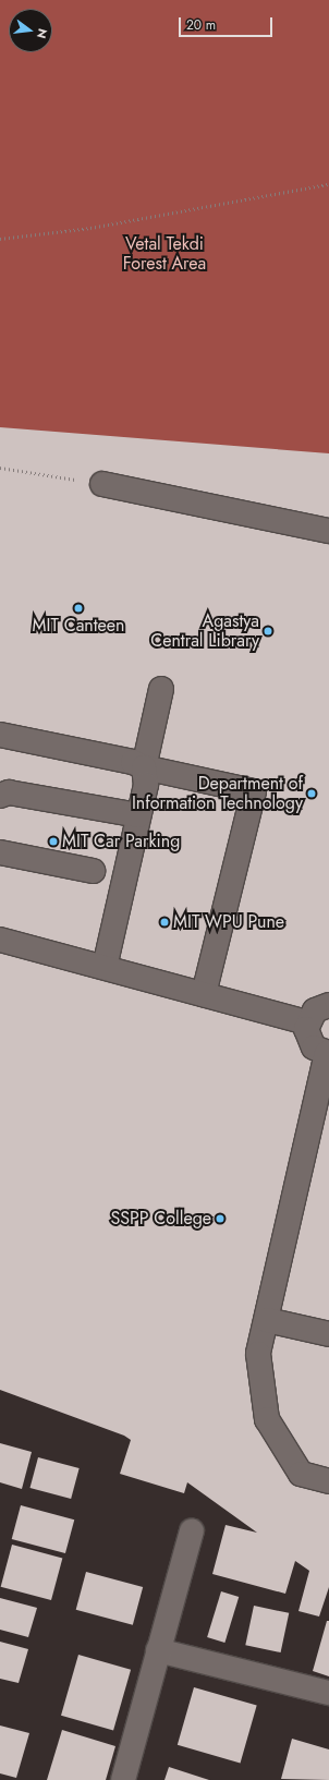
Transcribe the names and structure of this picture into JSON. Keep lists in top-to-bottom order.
{
  "parks": ["Vetal Tekdi Forest Area"],
  "places": [
    "MIT Canteen",
    "Agastya Central Library",
    "Department of Information Technology",
    "MIT Car Parking",
    "MIT WPU Pune",
    "SSPP College"
  ],
  "scale_bar": "20 m",
  "north": "right"
}
